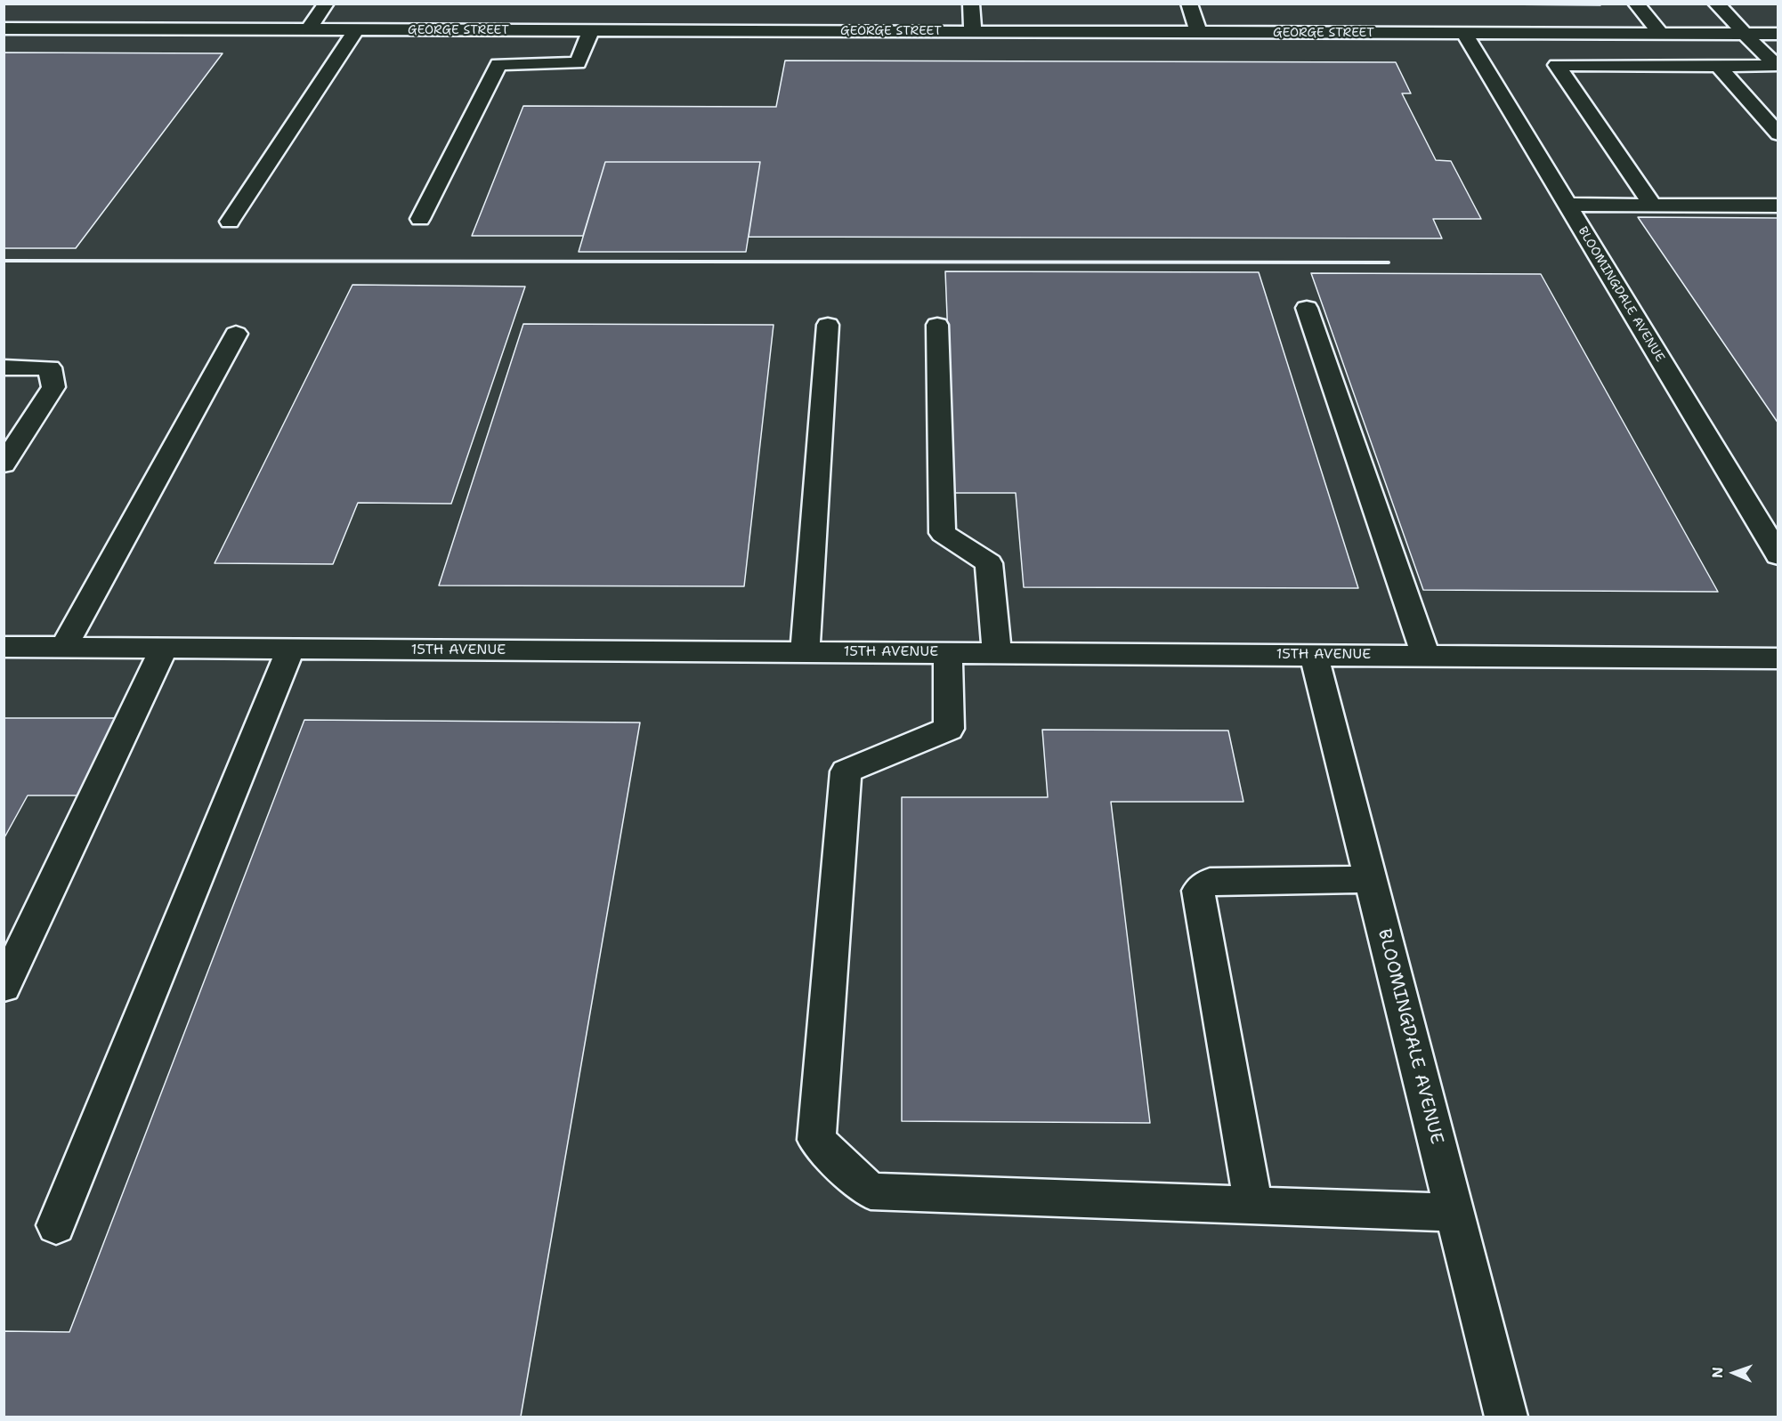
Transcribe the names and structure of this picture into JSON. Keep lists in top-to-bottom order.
{
  "streets": {
    "street": ["GEORGE STREET", "BLOOMINGDALE AVENUE", "15TH AVENUE"]
  },
  "crossings": [
    ["GEORGE STREET", "BLOOMINGDALE AVENUE"],
    ["BLOOMINGDALE AVENUE", "15TH AVENUE"]
  ],
  "north": "left"
}
